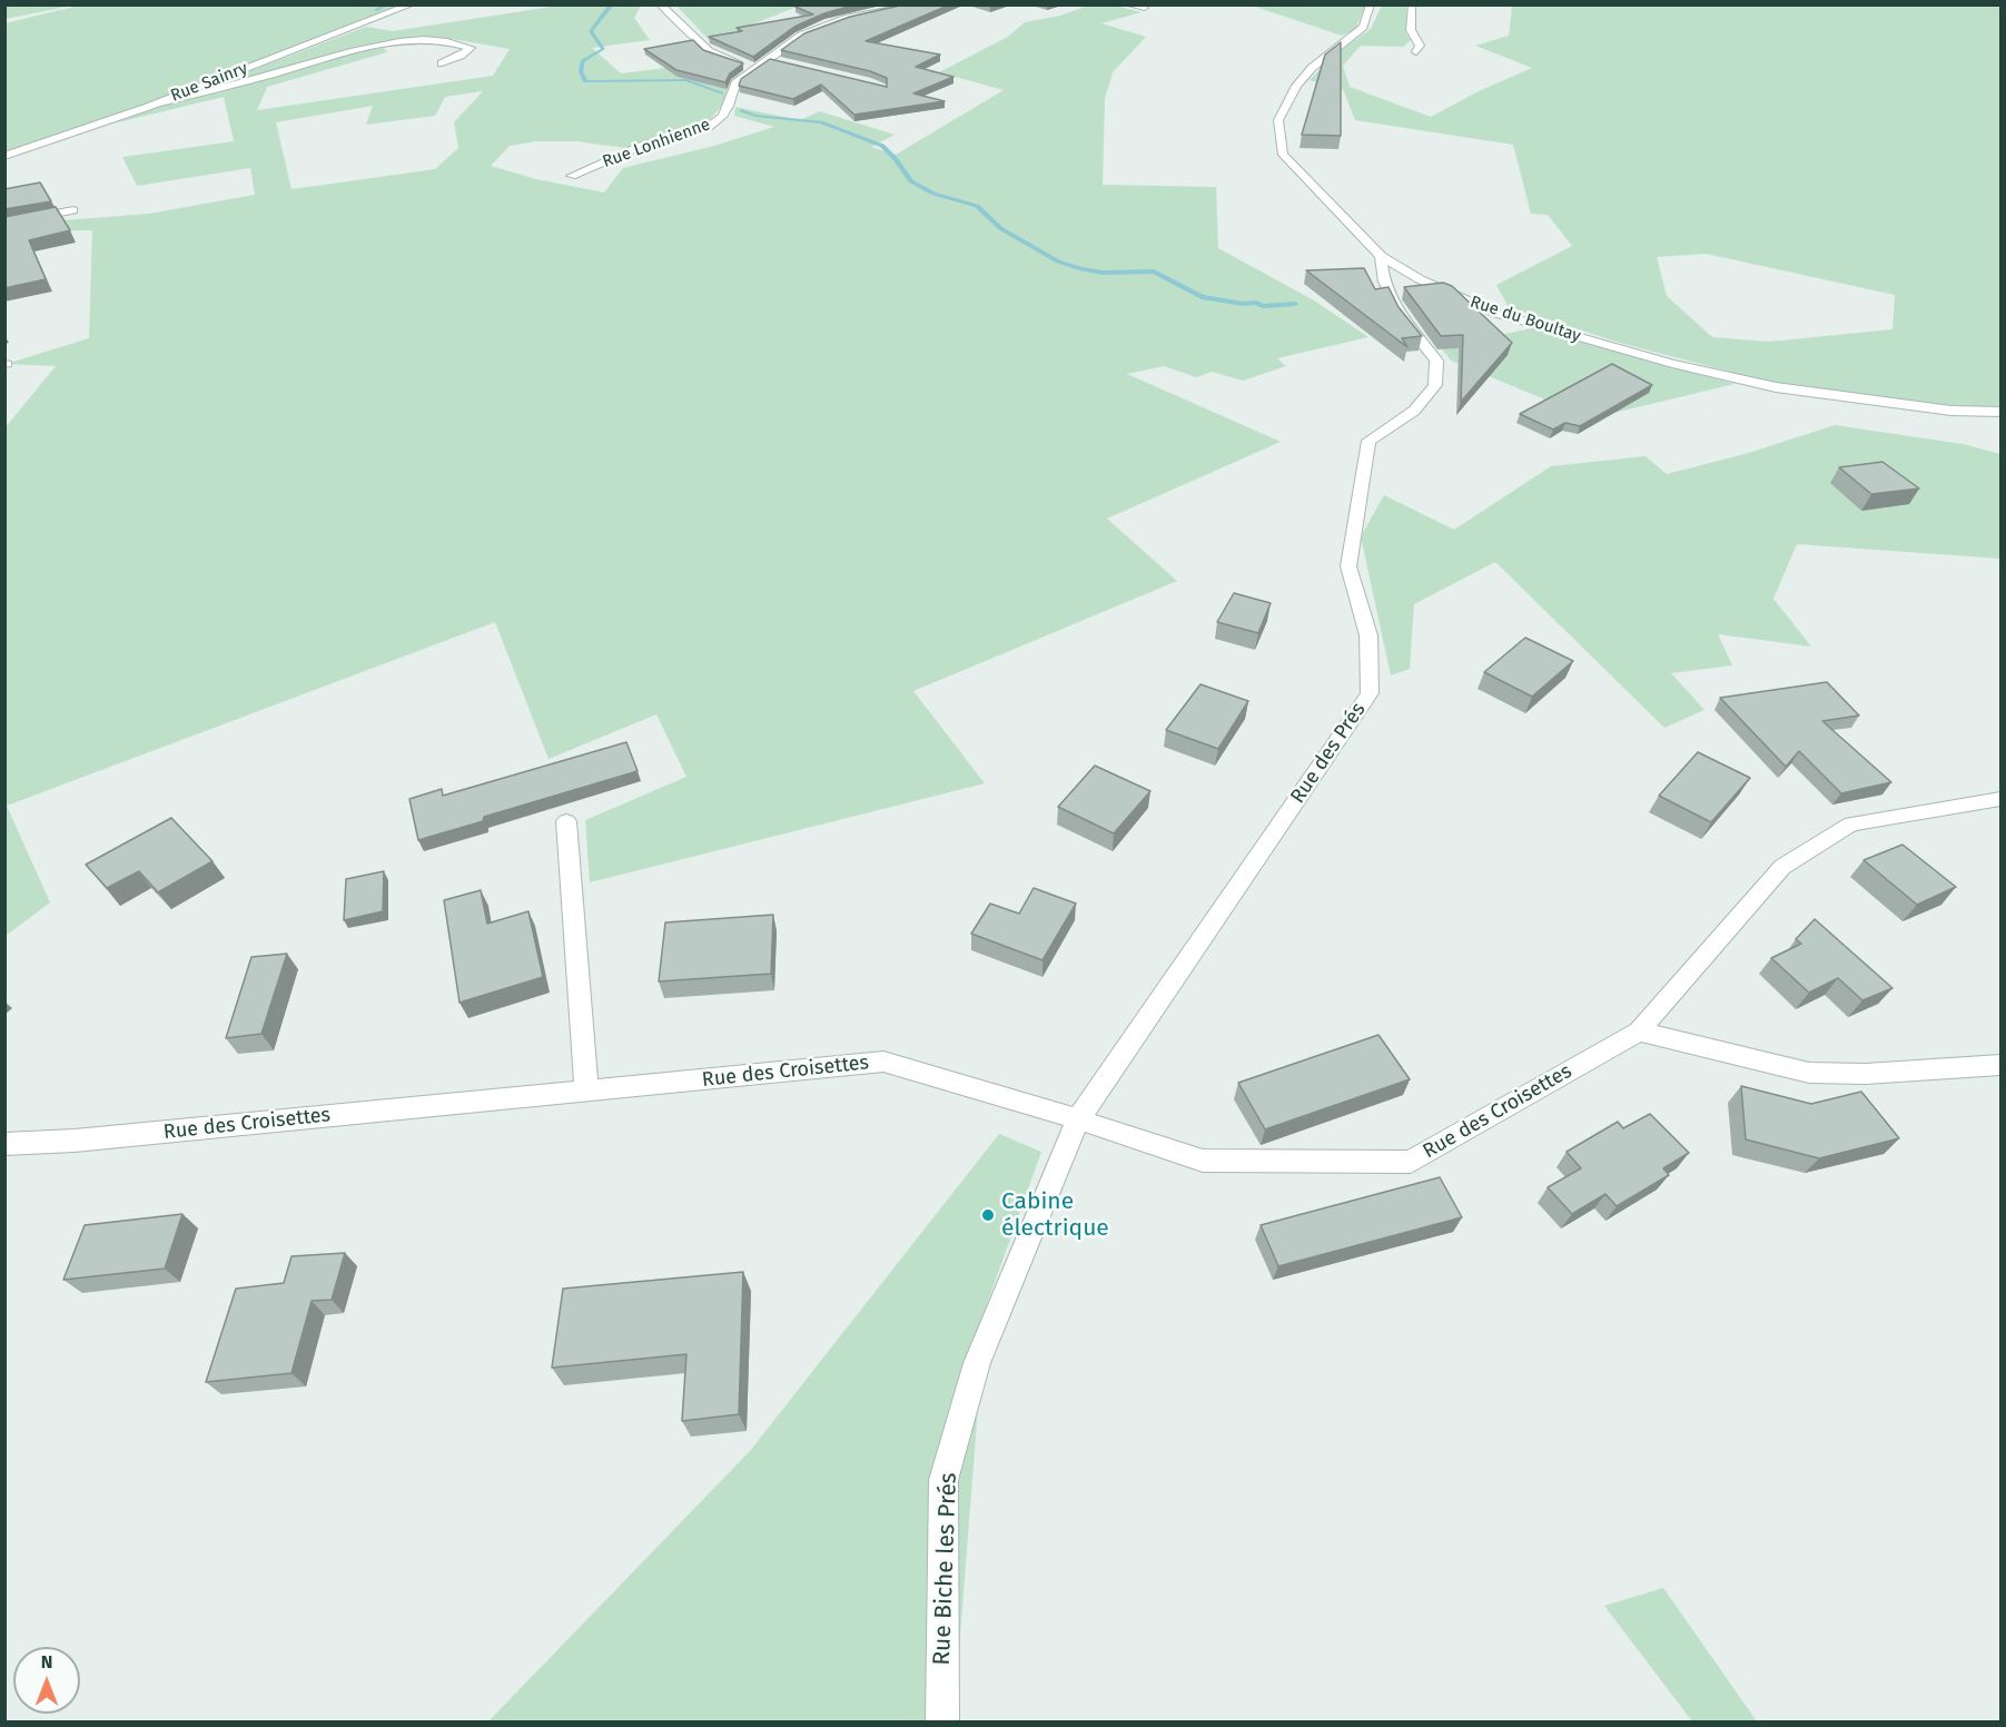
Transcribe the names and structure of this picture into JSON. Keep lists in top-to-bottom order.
{
  "streets": {
    "street": [
      "Rue Sainry",
      "Rue Lonhienne",
      "Rue du Boultay",
      "Rue des Prés",
      "Rue des Croisettes",
      "Rue Biche les Prés"
    ]
  },
  "crossings": [
    ["Rue du Boultay", "Rue des Prés"],
    ["Rue des Prés", "Rue des Croisettes"],
    ["Rue des Prés", "Rue Biche les Prés"],
    ["Rue des Croisettes", "Rue Biche les Prés"]
  ],
  "places": ["Cabine électrique"],
  "north": "top"
}
